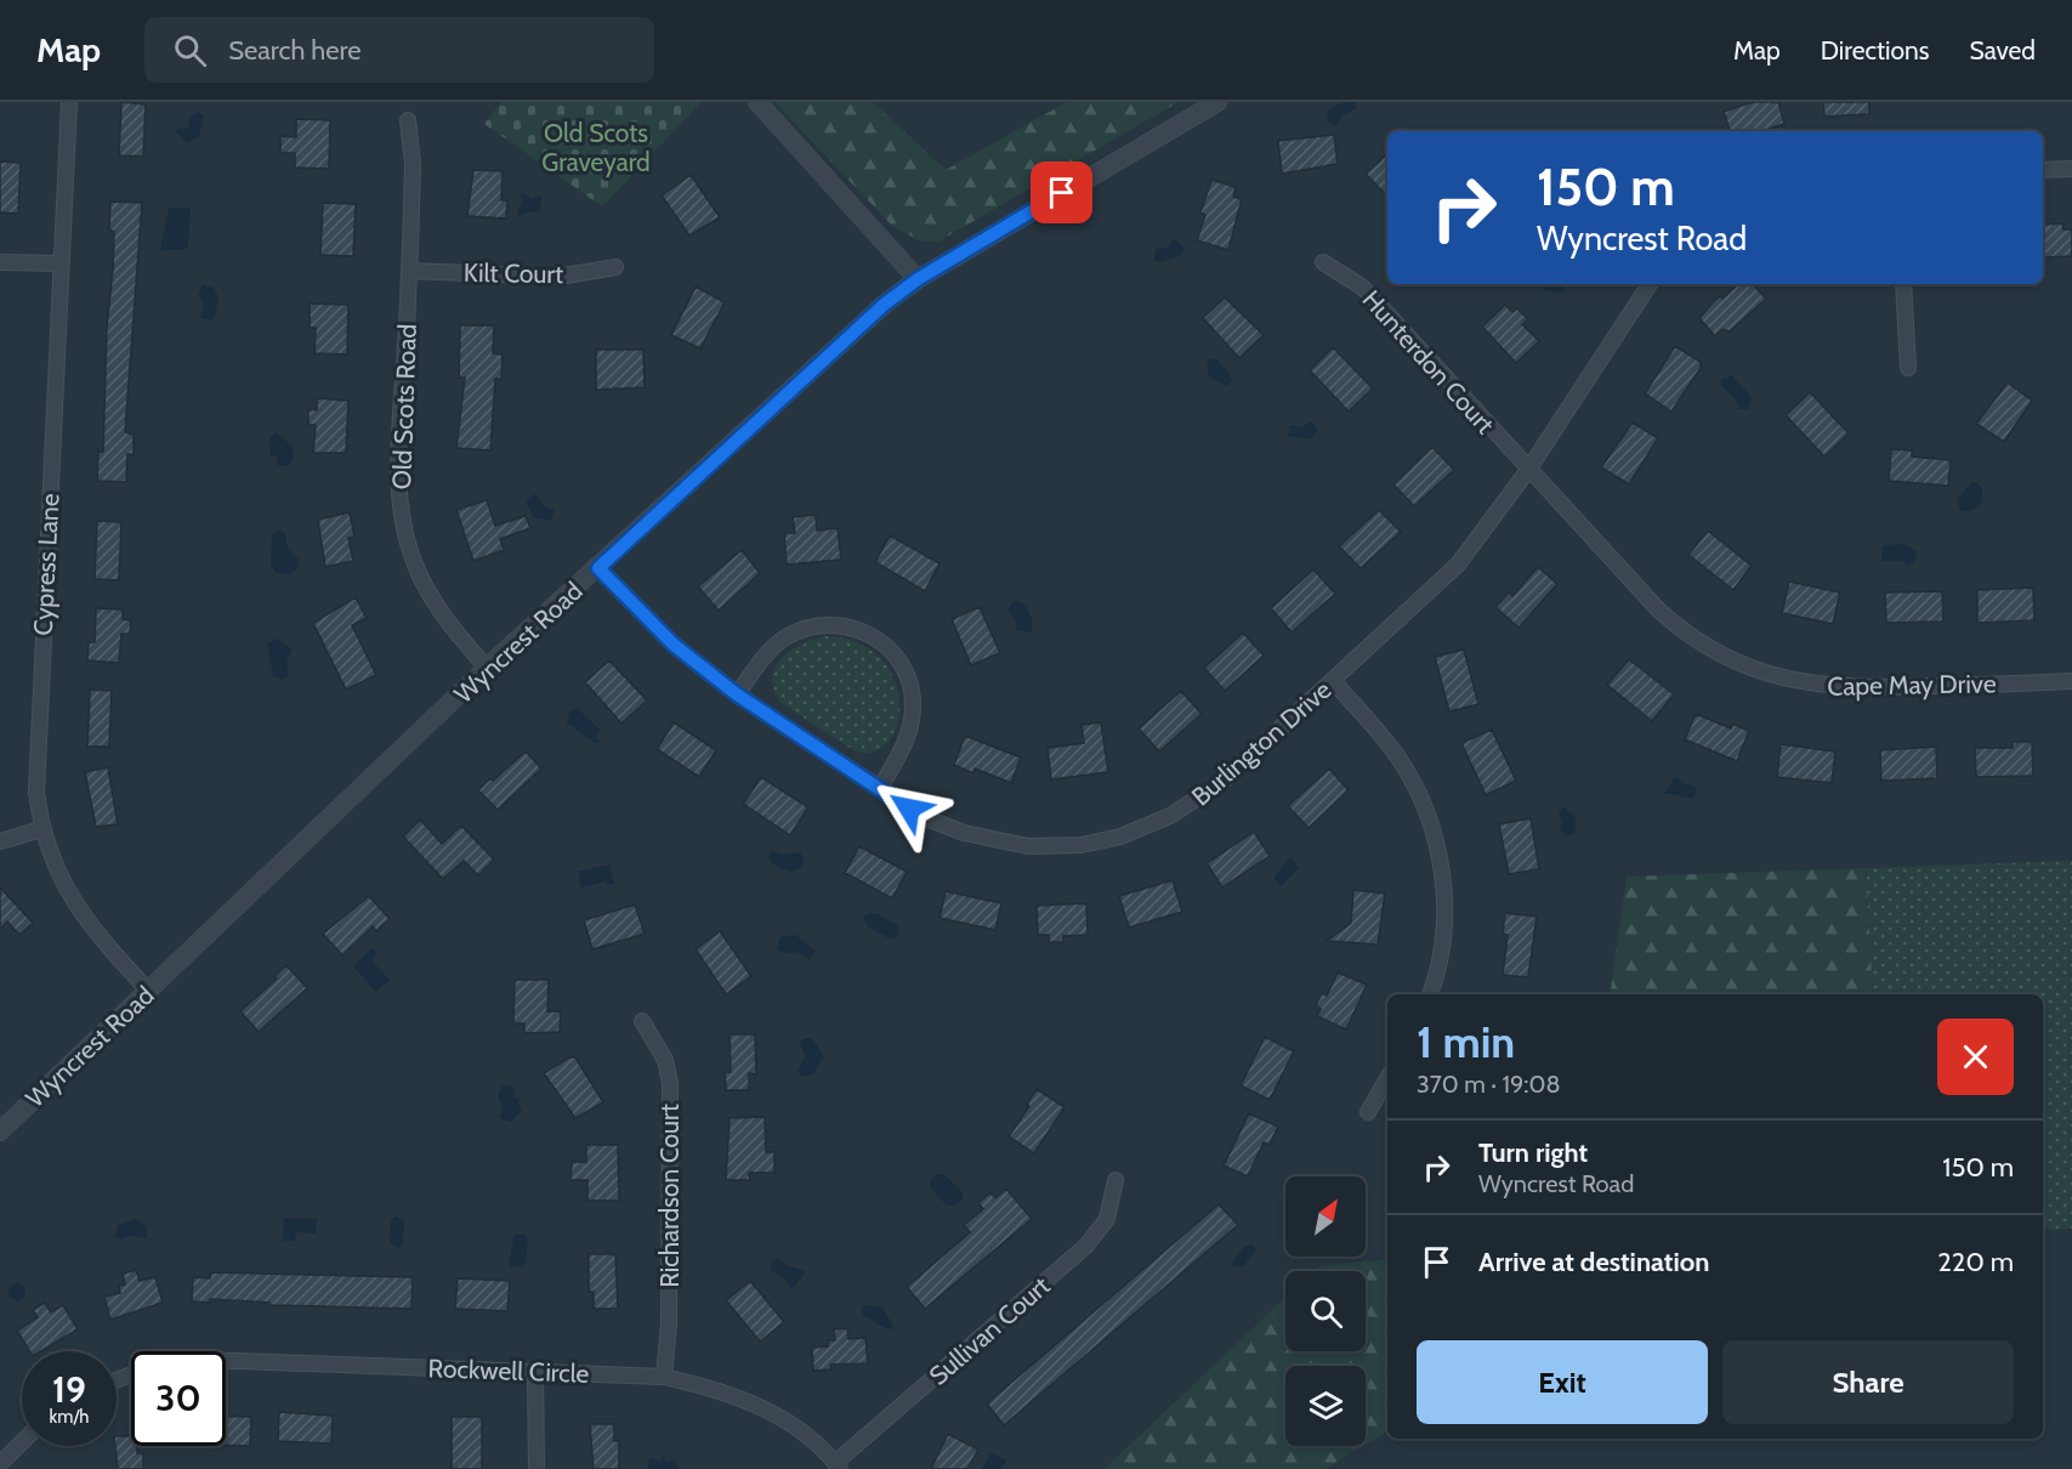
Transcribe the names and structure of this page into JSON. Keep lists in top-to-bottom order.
{
  "streets": {
    "street": [
      "Kilt Court",
      "Hunterdon Court",
      "Old Scots Road",
      "Cypress Lane",
      "Wyncrest Road",
      "Cape May Drive",
      "Burlington Drive",
      "Richardson Court",
      "Sullivan Court",
      "Rockwell Circle"
    ]
  },
  "crossings": [
    ["Kilt Court", "Old Scots Road"],
    ["Hunterdon Court", "Cape May Drive"],
    ["Hunterdon Court", "Burlington Drive"],
    ["Old Scots Road", "Wyncrest Road"],
    ["Cypress Lane", "Wyncrest Road"],
    ["Wyncrest Road", "Burlington Drive"],
    ["Cape May Drive", "Burlington Drive"],
    ["Richardson Court", "Rockwell Circle"],
    ["Sullivan Court", "Rockwell Circle"]
  ],
  "parks": ["Old Scots Graveyard"],
  "north": "top right",
  "page": {
    "header": "Map",
    "search": "Search here",
    "nav": ["Map", "Directions", "Saved"],
    "turn": ["150 m", "Wyncrest Road"],
    "heading": ["1 min", "370 m · 19:08"],
    "list": [
      {
        "name": "Turn right",
        "note": "Wyncrest Road",
        "value": "150 m"
      },
      {
        "name": "Arrive at destination",
        "value": "220 m"
      }
    ],
    "buttons": ["Exit", "Share"],
    "speed": "19 km/h",
    "limit": "30"
  }
}
